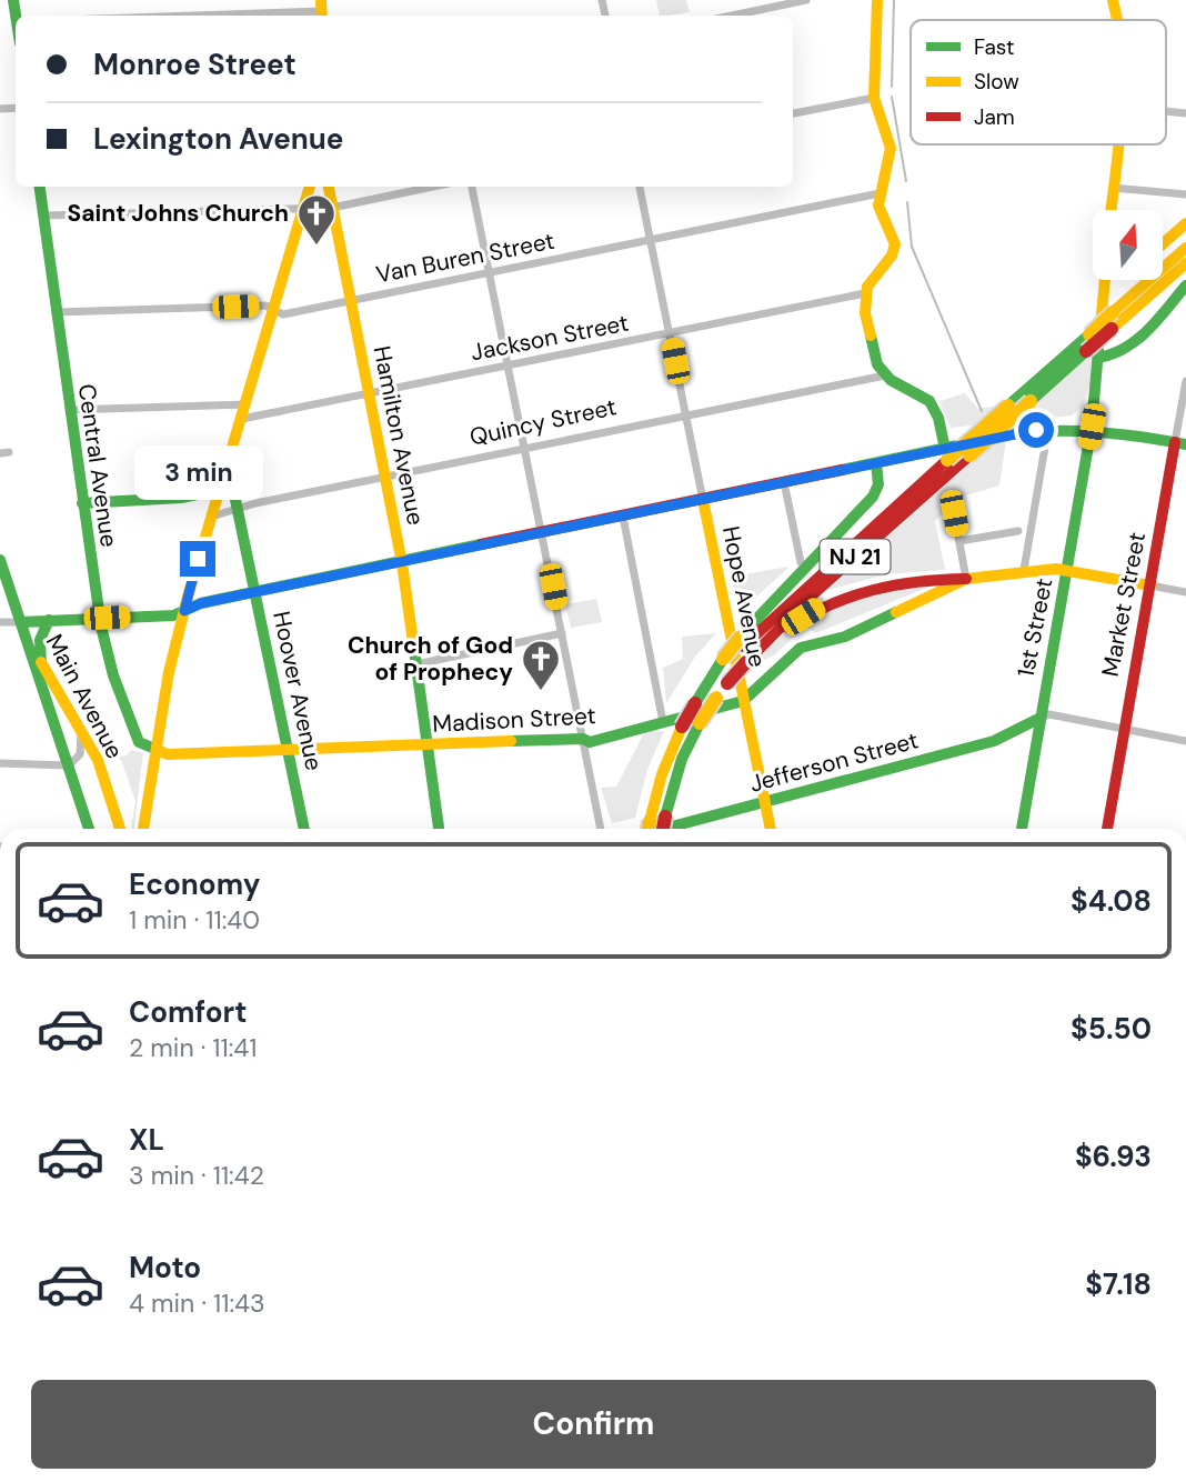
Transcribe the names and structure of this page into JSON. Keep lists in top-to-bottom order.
{
  "streets": {
    "main road": [
      "Hamilton Avenue",
      "Central Avenue",
      "NJ 21",
      "Hope Avenue",
      "Market Street",
      "1st Street",
      "Hoover Avenue",
      "Main Avenue",
      "Madison Street",
      "Jefferson Street"
    ],
    "street": ["Van Buren Street", "Jackson Street", "Quincy Street"]
  },
  "crossings": [
    ["Van Buren Street", "Hamilton Avenue"],
    ["Van Buren Street", "Central Avenue"],
    ["Van Buren Street", "Hope Avenue"],
    ["Jackson Street", "Hamilton Avenue"],
    ["Jackson Street", "Hope Avenue"],
    ["Quincy Street", "Hamilton Avenue"],
    ["Quincy Street", "Hope Avenue"],
    ["Quincy Street", "Hoover Avenue"],
    ["Hamilton Avenue", "Madison Street"],
    ["Central Avenue", "Madison Street"],
    ["NJ 21", "1st Street"],
    ["Hope Avenue", "Madison Street"],
    ["Hope Avenue", "Jefferson Street"],
    ["Market Street", "Madison Street"],
    ["1st Street", "Madison Street"],
    ["1st Street", "Jefferson Street"],
    ["Hoover Avenue", "Madison Street"]
  ],
  "places": {
    "church": ["Saint Johns Church", "Church of God of Prophecy"]
  },
  "legend": ["Fast", "Slow", "Jam"],
  "north": "top",
  "page": {
    "banner": ["Monroe Street", "Lexington Avenue"],
    "bubble": "3 min",
    "list": [
      {
        "name": "Economy",
        "note": "1 min · 11:40",
        "value": "$4.08"
      },
      {
        "name": "Comfort",
        "note": "2 min · 11:41",
        "value": "$5.50"
      },
      {
        "name": "XL",
        "note": "3 min · 11:42",
        "value": "$6.93"
      },
      {
        "name": "Moto",
        "note": "4 min · 11:43",
        "value": "$7.18"
      }
    ],
    "buttons": "Confirm"
  }
}
